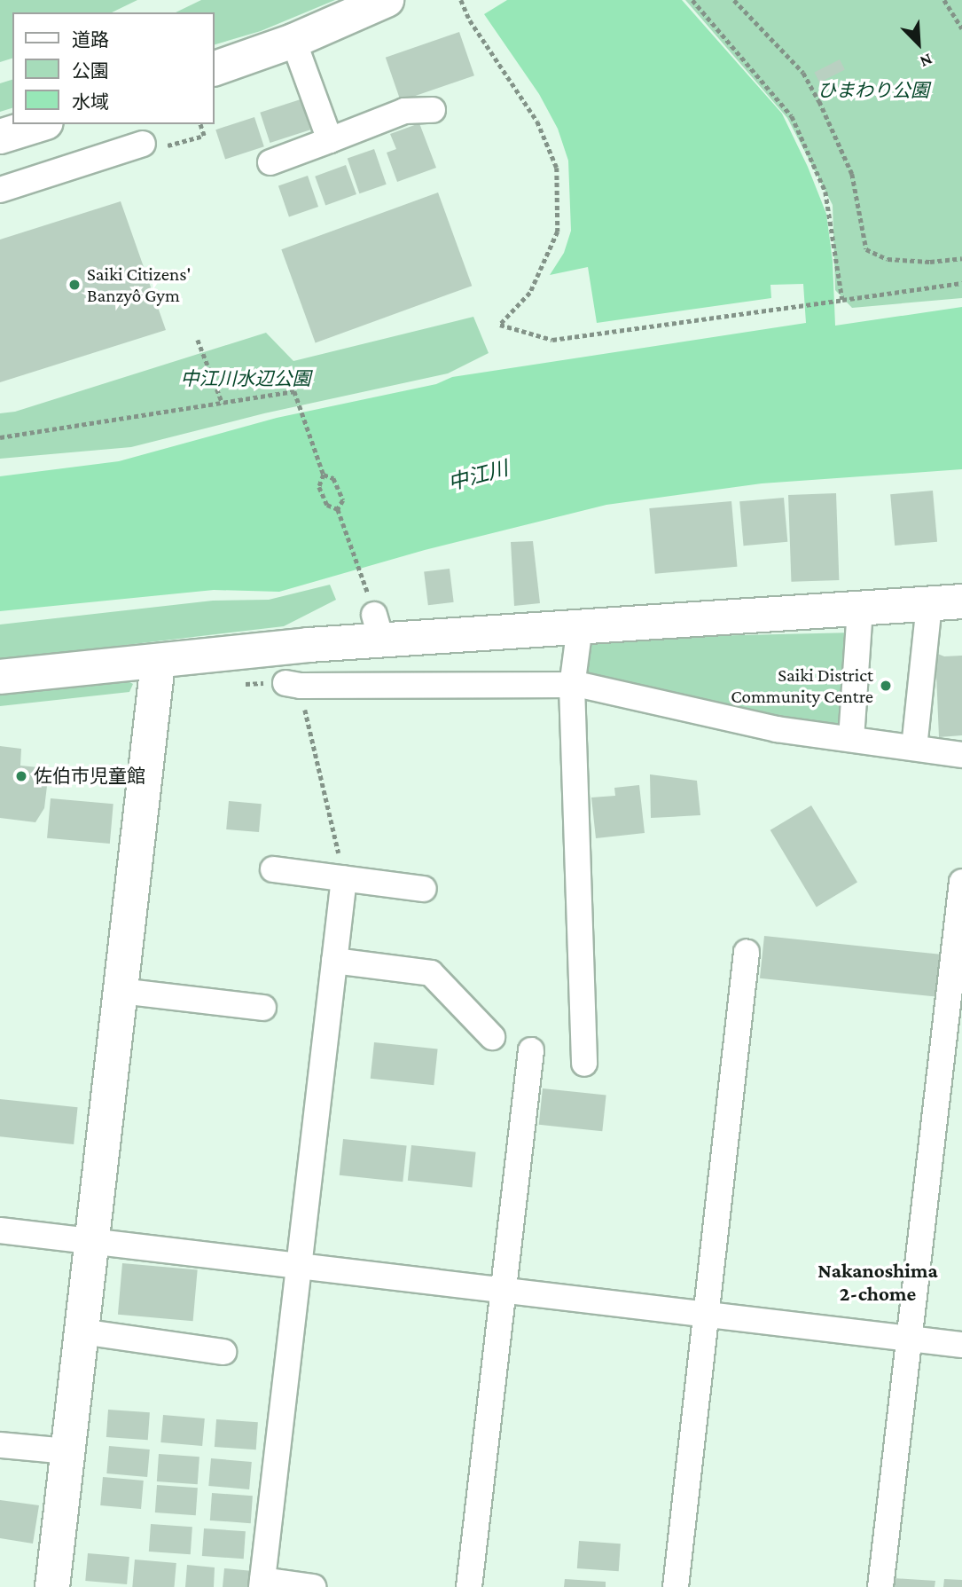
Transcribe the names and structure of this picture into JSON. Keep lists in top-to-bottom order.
{
  "districts": ["Nakanoshima 2-chome"],
  "water": ["中江川"],
  "parks": ["ひまわり公園", "中江川水辺公園"],
  "places": ["Saiki Citizens' Banzyô Gym", "Saiki District Community Centre", "佐伯市児童館"],
  "legend": ["道路", "公園", "水域"],
  "north": "bottom right"
}
